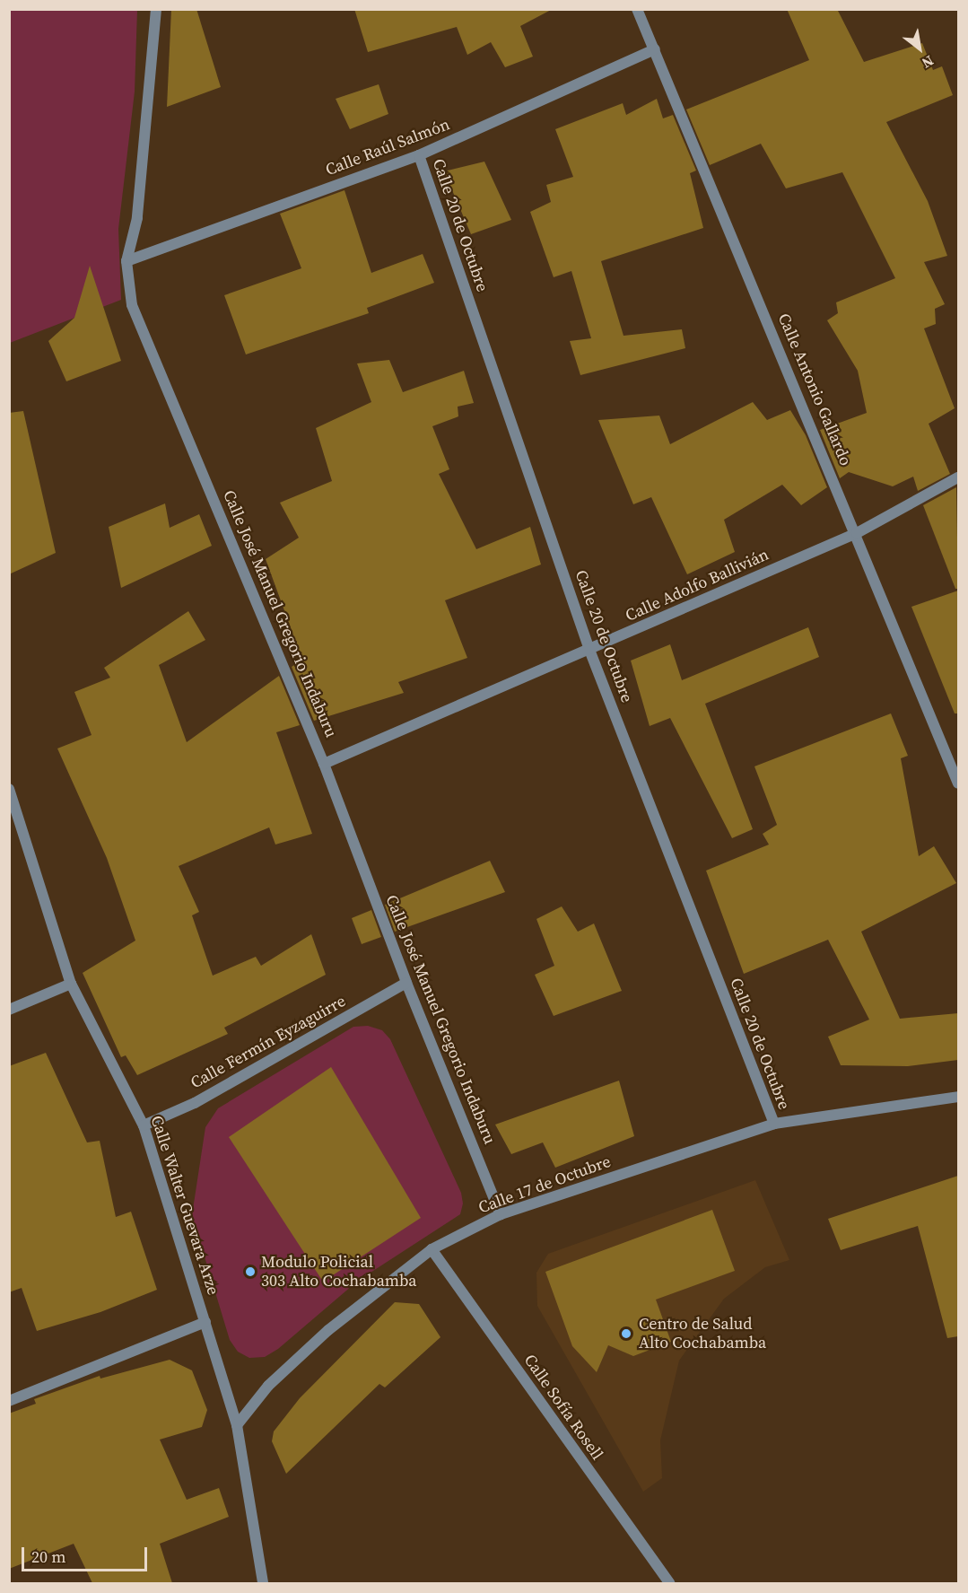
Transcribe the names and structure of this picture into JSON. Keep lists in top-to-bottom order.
{
  "streets": {
    "street": [
      "Calle Raúl Salmón",
      "Calle 20 de Octubre",
      "Calle Antonio Gallardo",
      "Calle Adolfo Ballivián",
      "Calle José Manuel Gregorio Indaburu",
      "Calle Fermín Eyzaguirre",
      "Calle 17 de Octubre",
      "Calle Walter Guevara Arze",
      "Calle Sofía Rosell"
    ]
  },
  "crossings": [
    ["Calle Raúl Salmón", "Calle 20 de Octubre"],
    ["Calle Raúl Salmón", "Calle Antonio Gallardo"],
    ["Calle Raúl Salmón", "Calle José Manuel Gregorio Indaburu"],
    ["Calle 20 de Octubre", "Calle Adolfo Ballivián"],
    ["Calle 20 de Octubre", "Calle 17 de Octubre"],
    ["Calle Antonio Gallardo", "Calle Adolfo Ballivián"],
    ["Calle Adolfo Ballivián", "Calle José Manuel Gregorio Indaburu"],
    ["Calle José Manuel Gregorio Indaburu", "Calle Fermín Eyzaguirre"],
    ["Calle José Manuel Gregorio Indaburu", "Calle 17 de Octubre"],
    ["Calle Fermín Eyzaguirre", "Calle Walter Guevara Arze"],
    ["Calle 17 de Octubre", "Calle Walter Guevara Arze"],
    ["Calle 17 de Octubre", "Calle Sofía Rosell"]
  ],
  "places": ["Modulo Policial 303 Alto Cochabamba", "Centro de Salud Alto Cochabamba"],
  "scale_bar": "20 m",
  "north": "bottom right"
}
